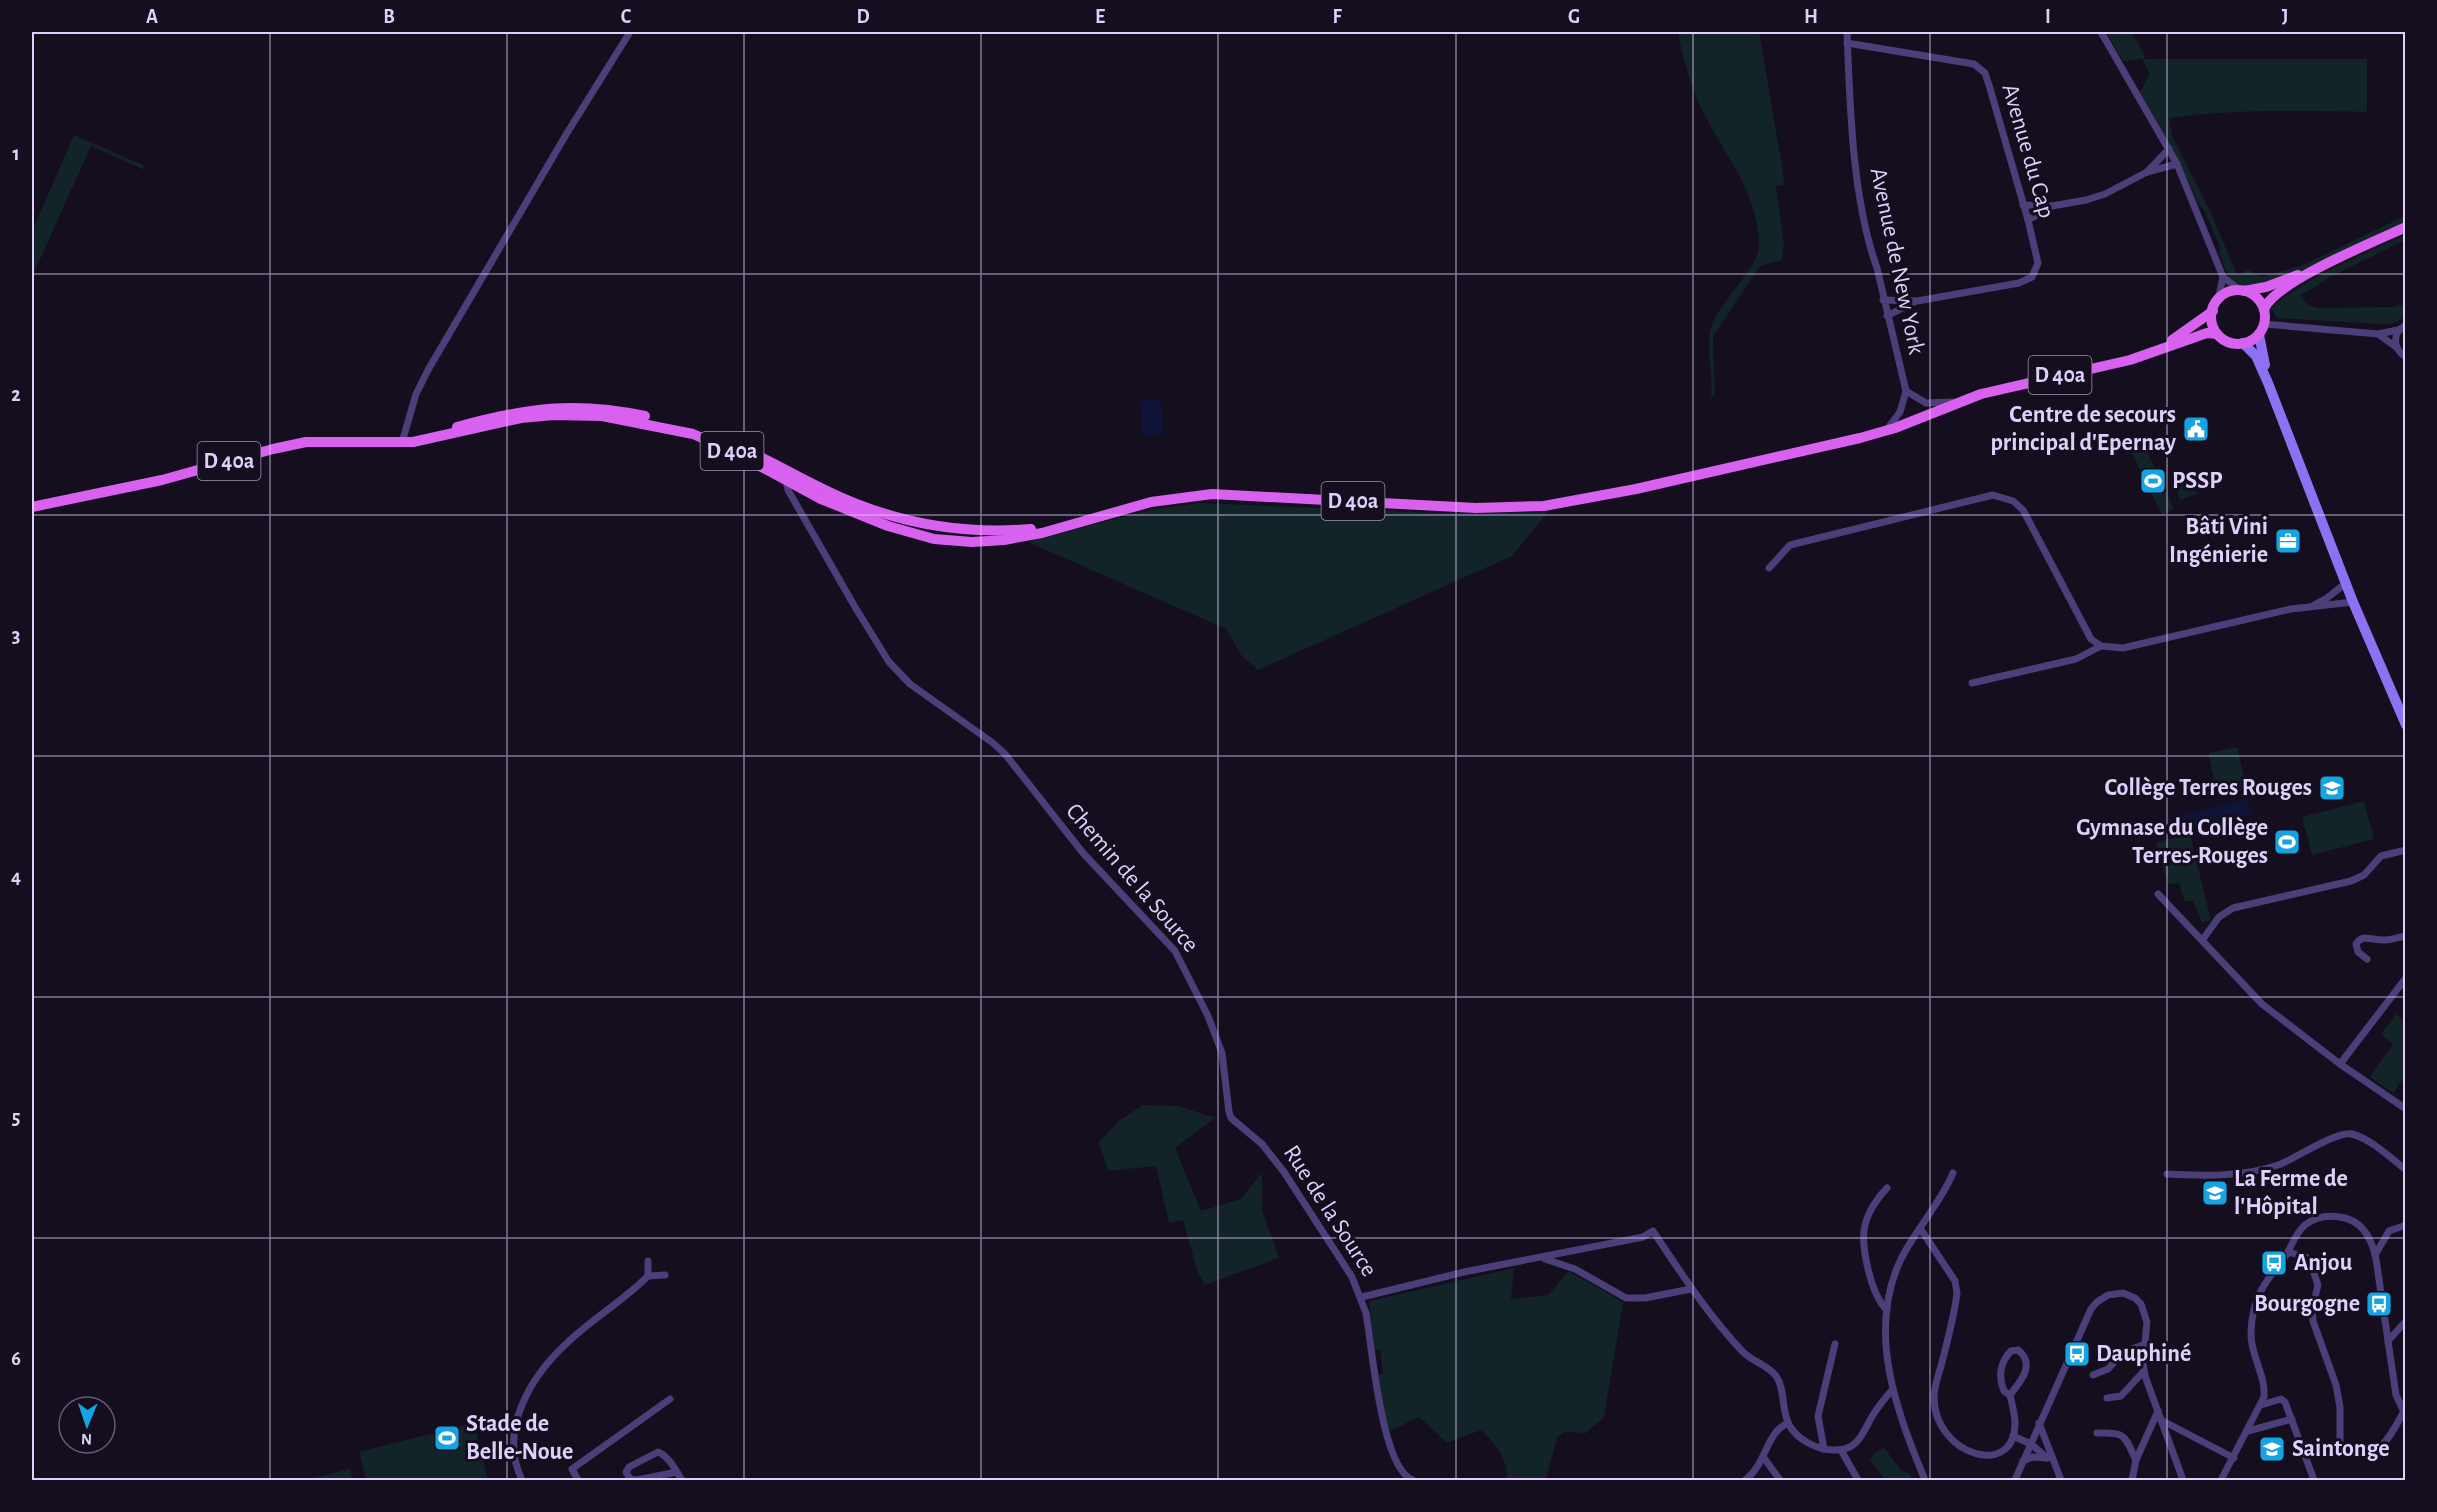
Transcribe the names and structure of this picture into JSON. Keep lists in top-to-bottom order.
{
  "streets": {
    "main road": ["D 40a"],
    "street": [
      "Avenue du Cap",
      "Avenue de New York",
      "Chemin de la Source",
      "Rue de la Source"
    ]
  },
  "crossings": [
    ["Avenue du Cap", "Avenue de New York"],
    ["D 40a", "Chemin de la Source"],
    ["Chemin de la Source", "Rue de la Source"]
  ],
  "places": {
    "public building": ["Centre de secours principal d'Epernay"],
    "sports": ["PSSP", "Gymnase du Collège Terres-Rouges", "Stade de Belle-Noue"],
    "office": ["Bâti Vini Ingénierie"],
    "school or university": ["Collège Terres Rouges", "La Ferme de l'Hôpital", "Saintonge"],
    "bus stop": ["Anjou", "Bourgogne", "Dauphiné"]
  },
  "north": "bottom",
  "grid": {
    "columns": [
      "A",
      "B",
      "C",
      "D",
      "E",
      "F",
      "G",
      "H",
      "I",
      "J"
    ],
    "rows": [
      "1",
      "2",
      "3",
      "4",
      "5",
      "6"
    ]
  }
}
